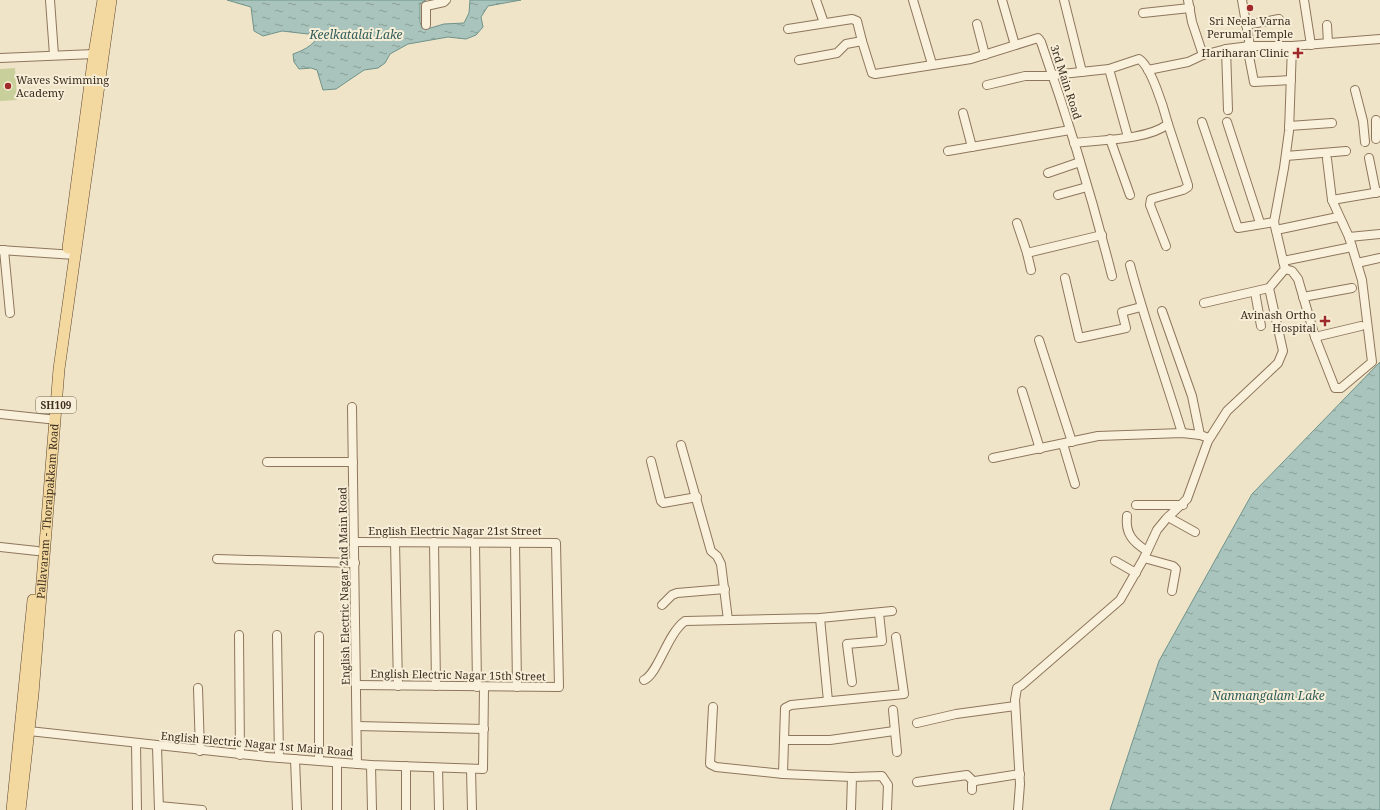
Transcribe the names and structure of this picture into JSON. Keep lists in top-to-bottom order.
{
  "streets": {
    "main road": ["SH109", "Pallavaram - Thoraipakkam Road"],
    "street": [
      "3rd Main Road",
      "English Electric Nagar 21st Street",
      "English Electric Nagar 2nd Main Road",
      "English Electric Nagar 15th Street",
      "English Electric Nagar 1st Main Road"
    ]
  },
  "crossings": [
    ["Pallavaram - Thoraipakkam Road", "English Electric Nagar 1st Main Road"],
    ["English Electric Nagar 21st Street", "English Electric Nagar 2nd Main Road"],
    ["English Electric Nagar 21st Street", "English Electric Nagar 15th Street"],
    ["English Electric Nagar 2nd Main Road", "English Electric Nagar 15th Street"],
    ["English Electric Nagar 2nd Main Road", "English Electric Nagar 1st Main Road"]
  ],
  "water": ["Keelkatalai Lake", "Nanmangalam Lake"],
  "places": {
    "other": ["Sri Neela Varna Perumal Temple", "Waves Swimming Academy"],
    "health": ["Hariharan Clinic", "Avinash Ortho Hospital"]
  }
}
